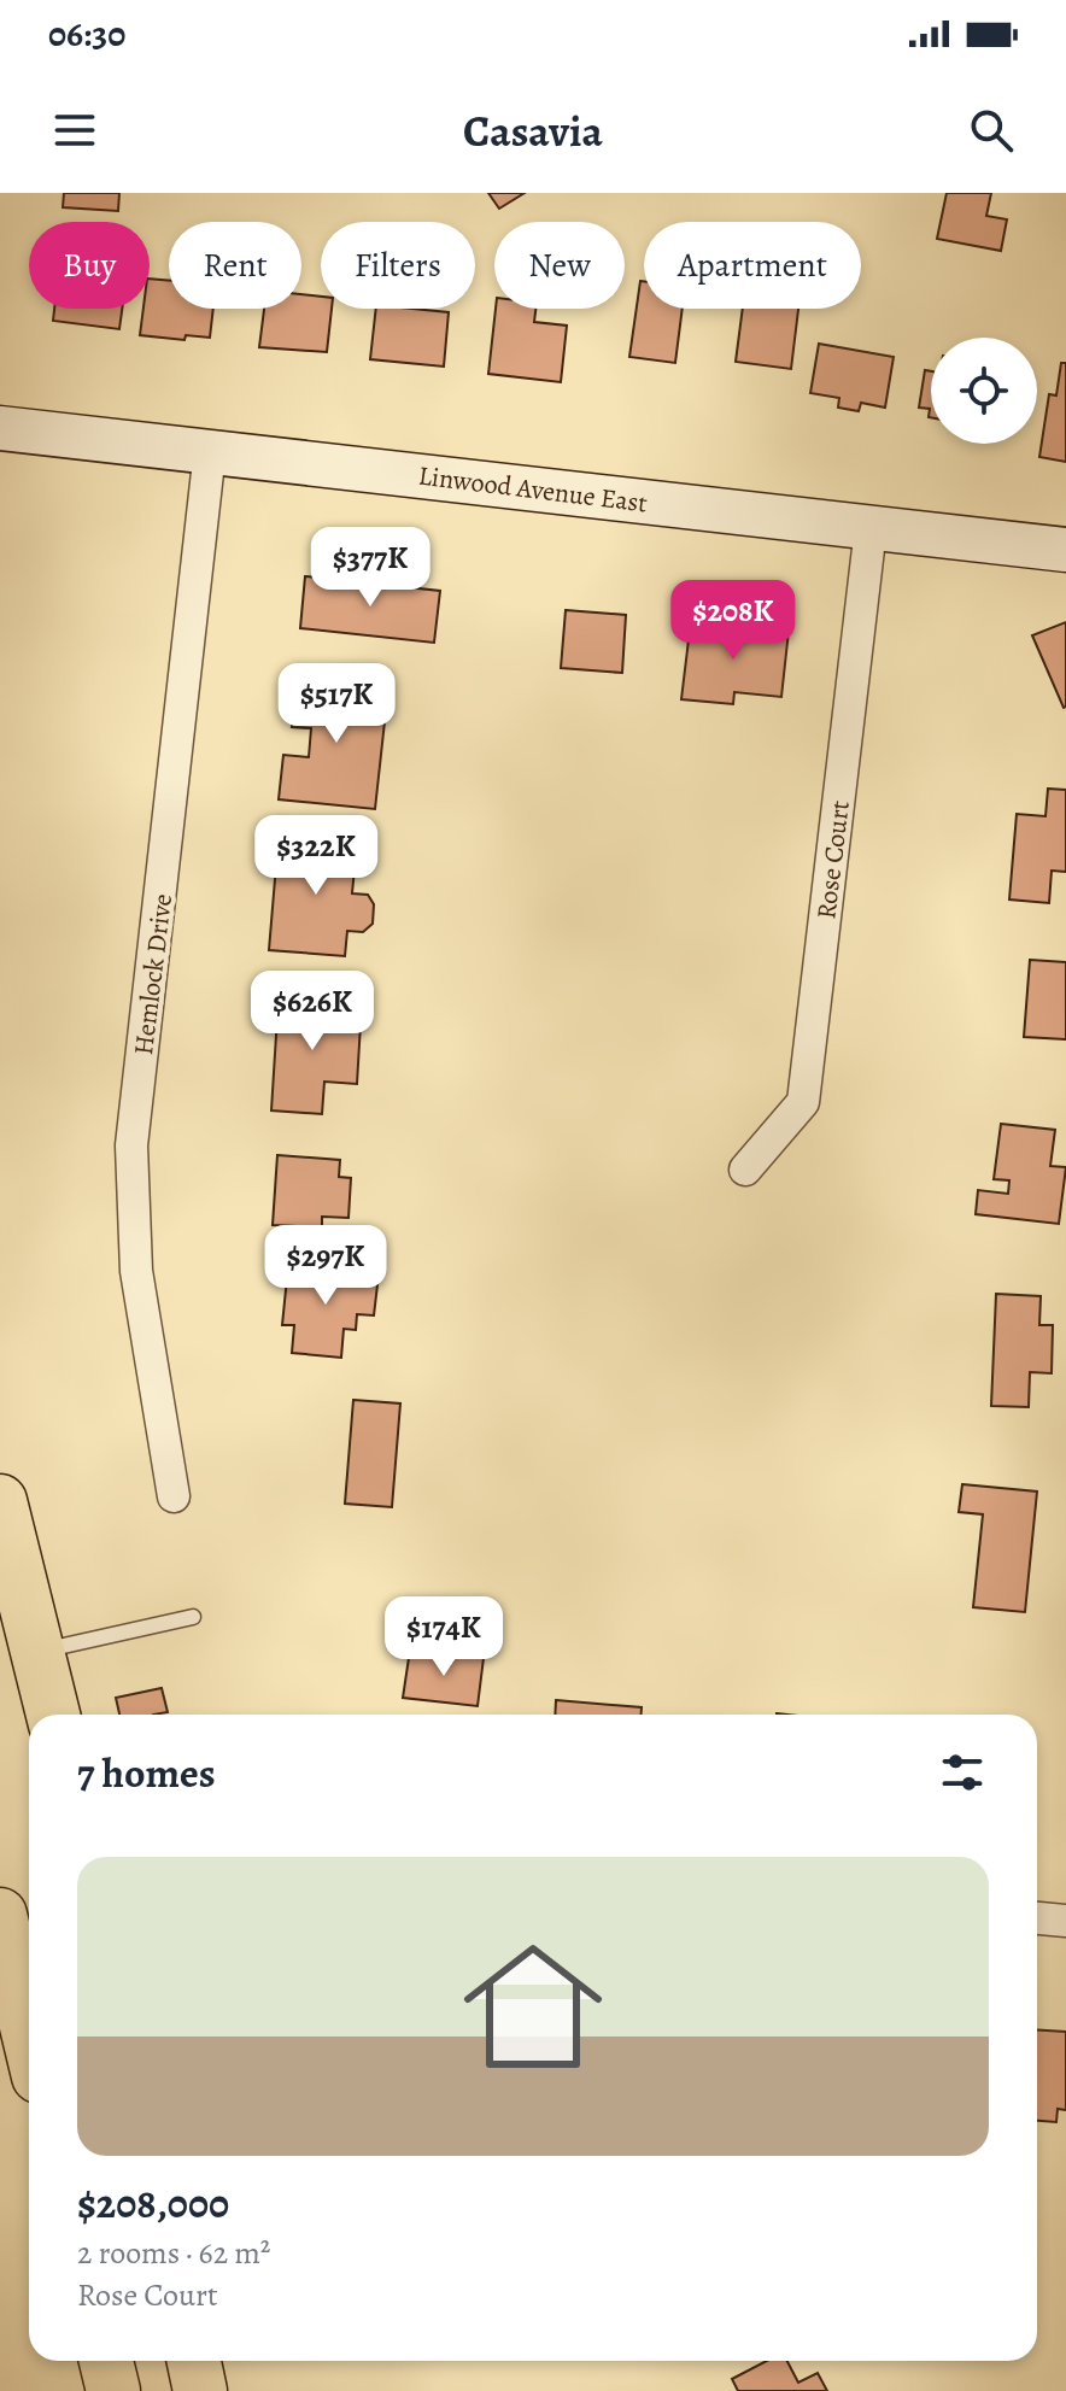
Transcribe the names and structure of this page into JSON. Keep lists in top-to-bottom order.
{
  "streets": {
    "main road": ["Linwood Avenue East"],
    "street": ["Rose Court", "Hemlock Drive"]
  },
  "crossings": [
    ["Linwood Avenue East", "Rose Court"],
    ["Linwood Avenue East", "Hemlock Drive"]
  ],
  "page": {
    "status": "06:30",
    "header": "Casavia",
    "chip": [
      "Buy",
      "Rent",
      "Filters",
      "New",
      "Apartment"
    ],
    "price": [
      "$377K",
      "$208K",
      "$517K",
      "$322K",
      "$626K",
      "$297K",
      "$174K"
    ],
    "heading": "7 homes",
    "list": [
      {
        "name": "$208,000",
        "note": "2 rooms · 62 m² · Rose Court"
      }
    ]
  }
}
